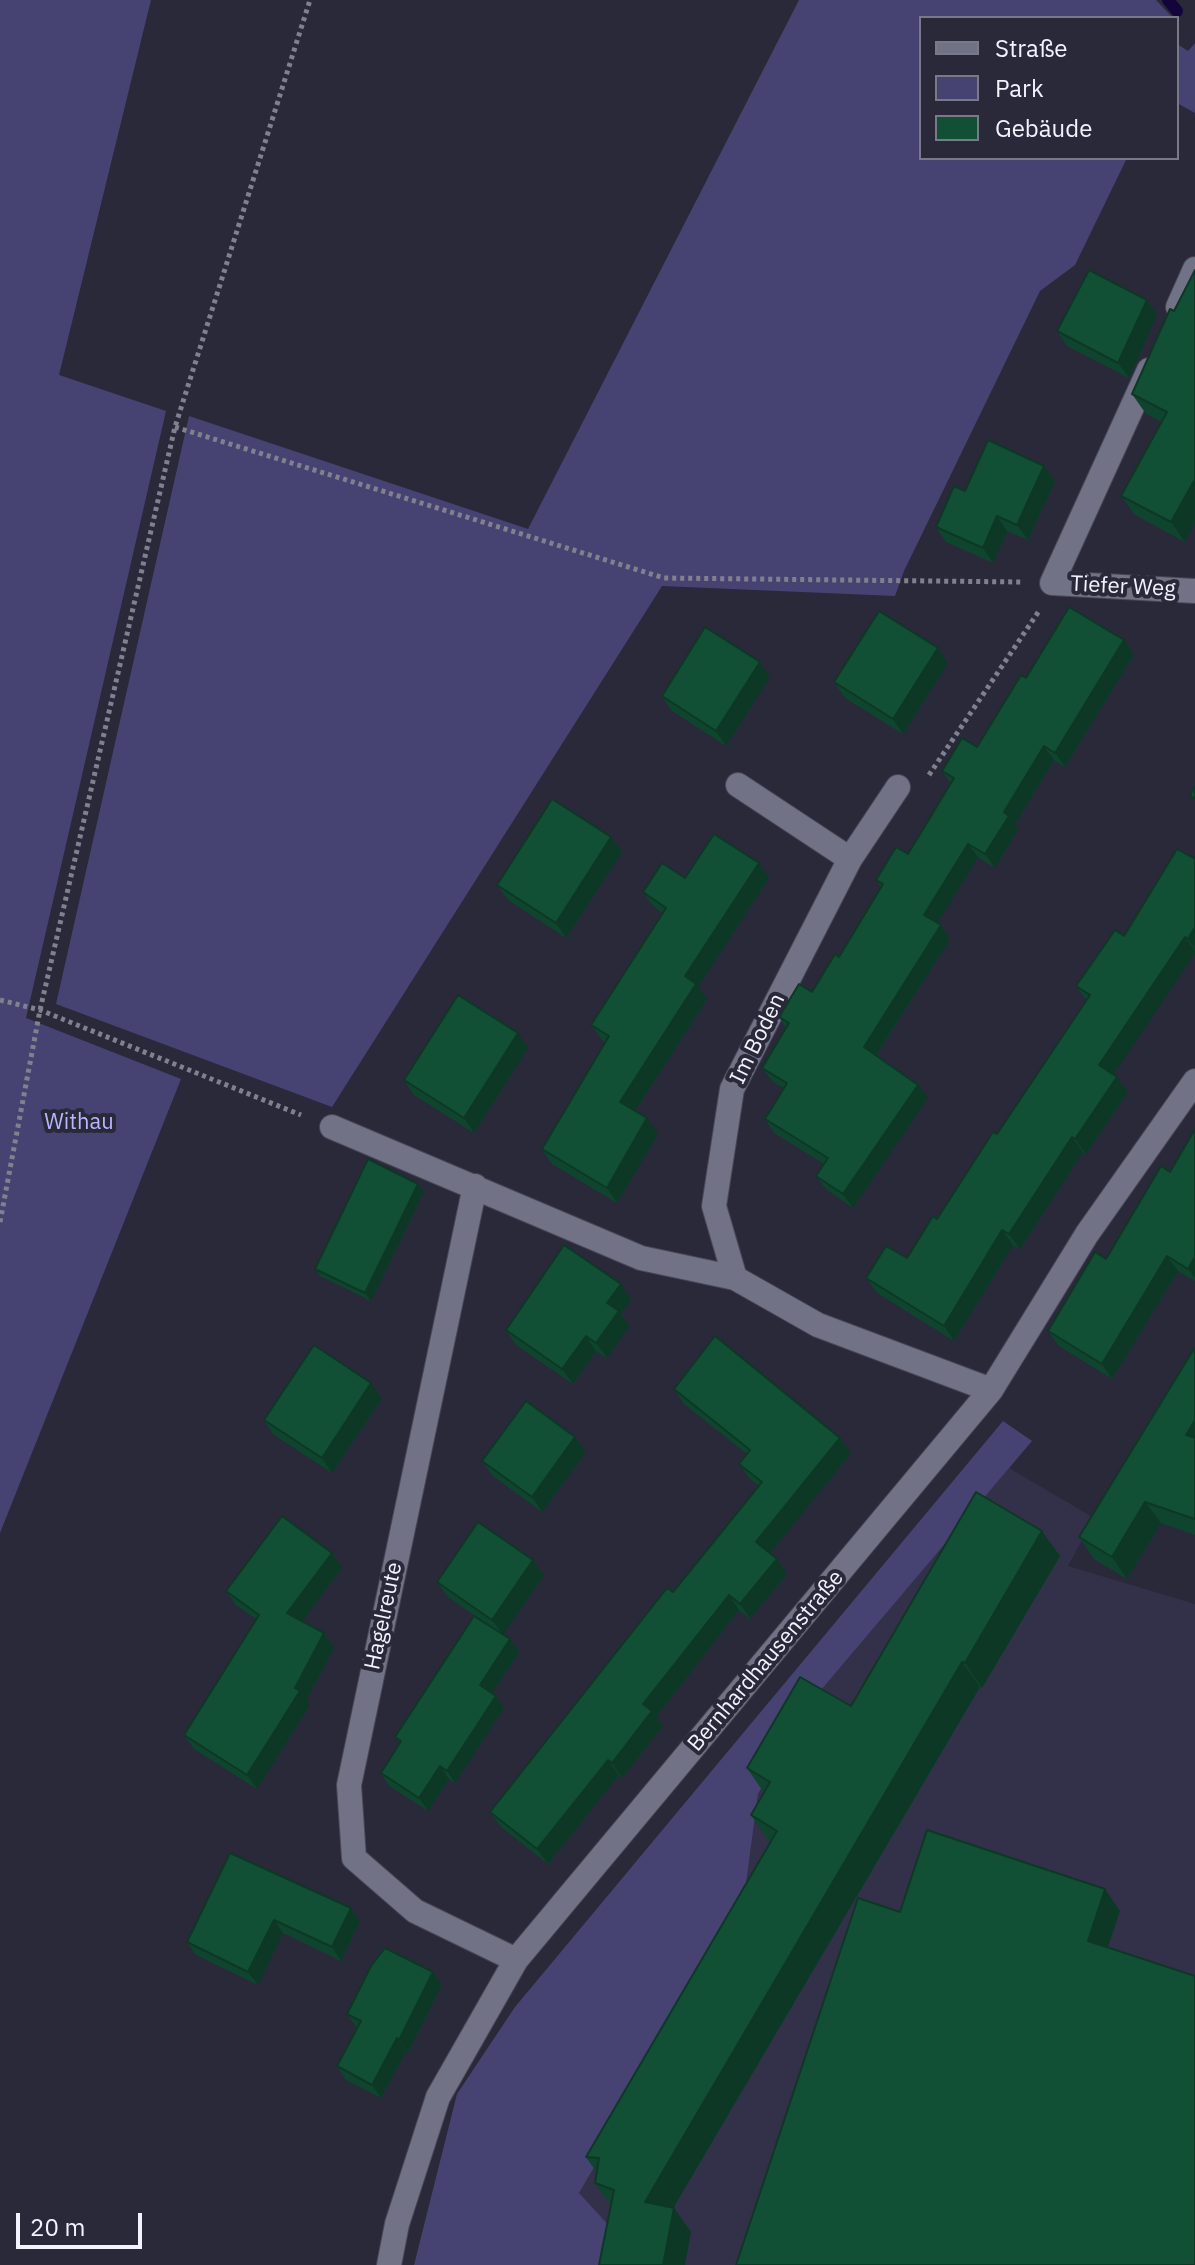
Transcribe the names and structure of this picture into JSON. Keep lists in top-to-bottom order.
{
  "streets": {
    "street": [
      "Tiefer Weg",
      "Im Boden",
      "Hagelreute",
      "Bernhardhausenstraße"
    ]
  },
  "crossings": [
    ["Hagelreute", "Bernhardhausenstraße"]
  ],
  "parks": ["Withau"],
  "legend": ["Straße", "Park", "Gebäude"],
  "scale_bar": "20 m"
}
